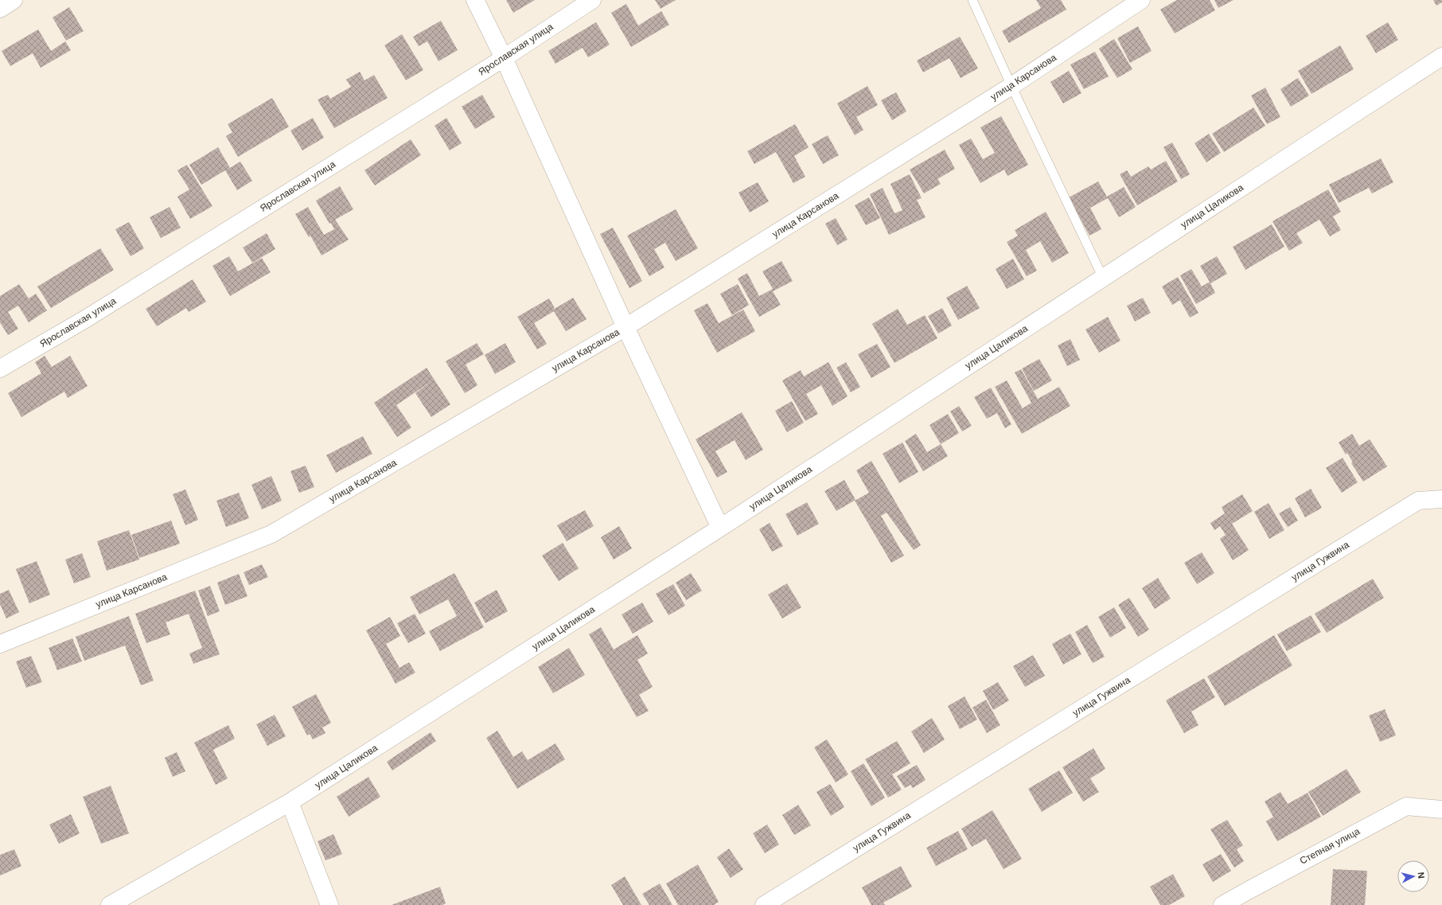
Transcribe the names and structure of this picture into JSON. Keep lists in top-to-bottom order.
{
  "streets": {
    "street": [
      "Ярославская улица",
      "улица Карсанова",
      "улица Цаликова",
      "улица Гужвина",
      "Степная улица"
    ]
  },
  "north": "right"
}
